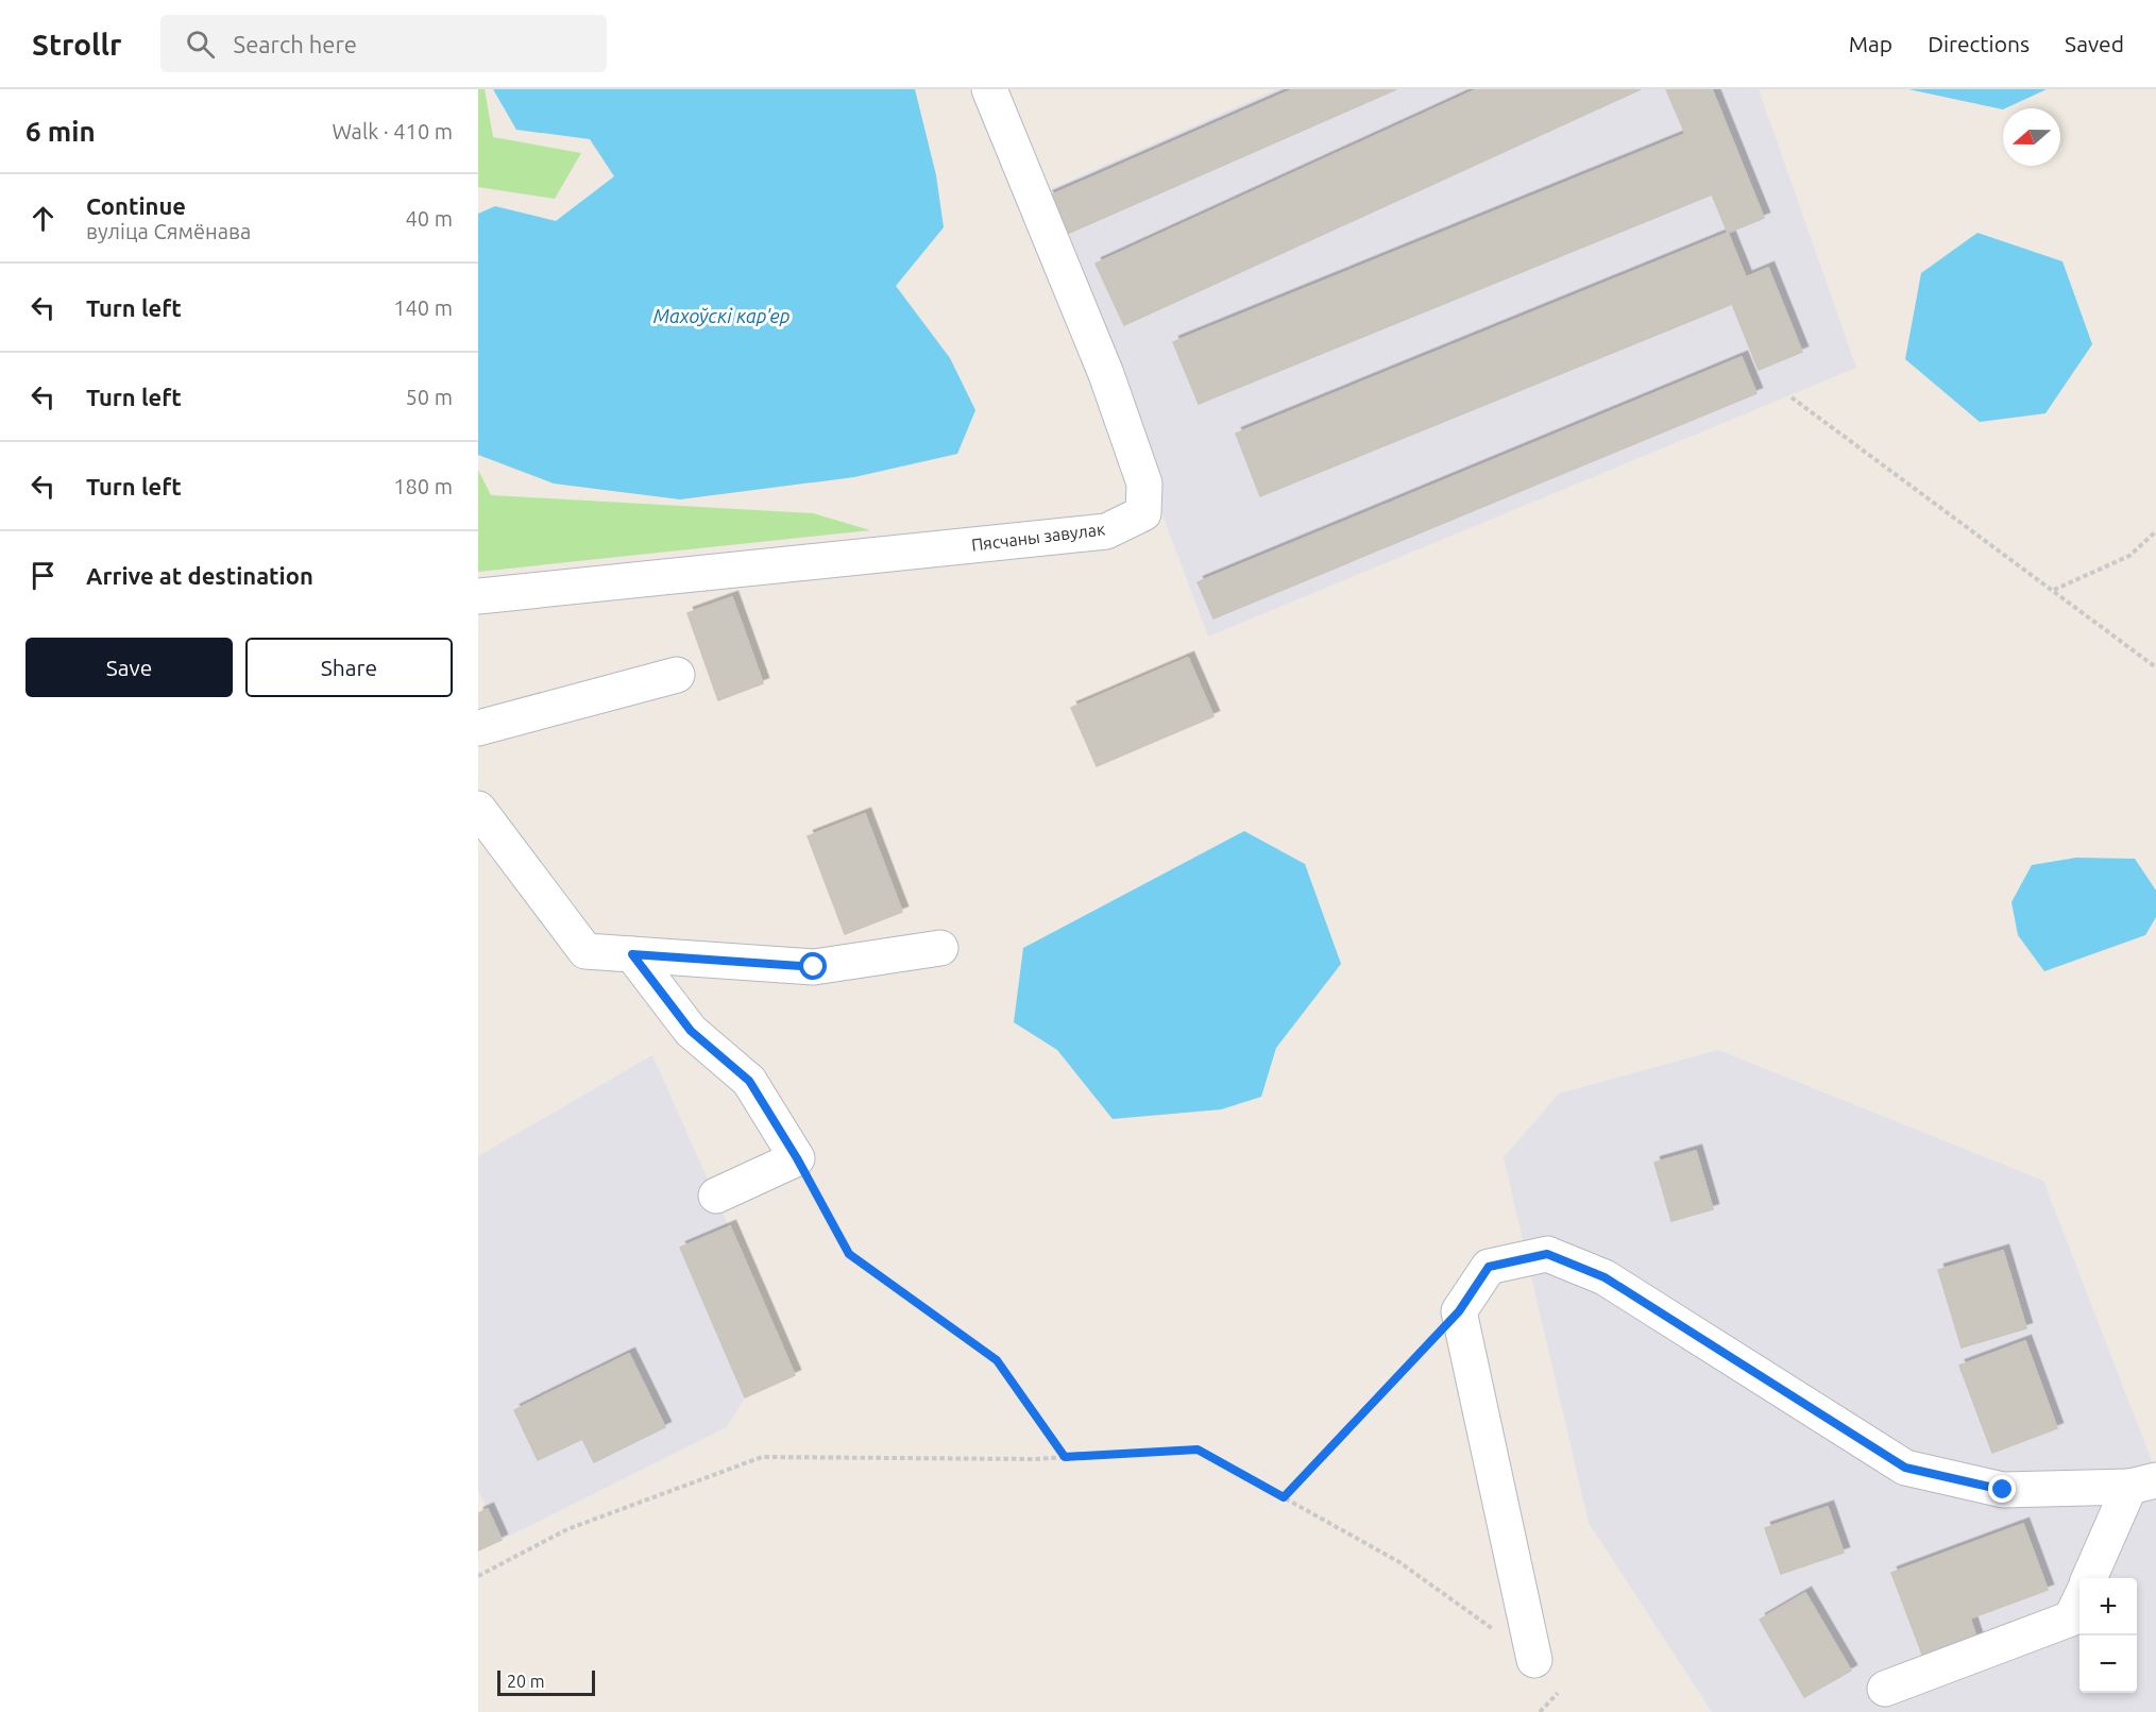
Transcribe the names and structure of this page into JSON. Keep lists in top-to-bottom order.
{
  "streets": {
    "street": ["Пясчаны завулак"]
  },
  "water": ["Махоўскі кар'ер"],
  "scale_bar": "20 m",
  "north": "left",
  "page": {
    "header": "Strollr",
    "search": "Search here",
    "nav": ["Map", "Directions", "Saved"],
    "heading": ["6 min", "Walk · 410 m"],
    "list": [
      ["Continue", "вуліца Сямёнава", "40 m"],
      ["Turn left", "140 m"],
      ["Turn left", "50 m"],
      ["Turn left", "180 m"],
      "Arrive at destination"
    ],
    "buttons": ["Save", "Share"],
    "map_buttons": ["+", "−"],
    "scale": "20 m"
  }
}
